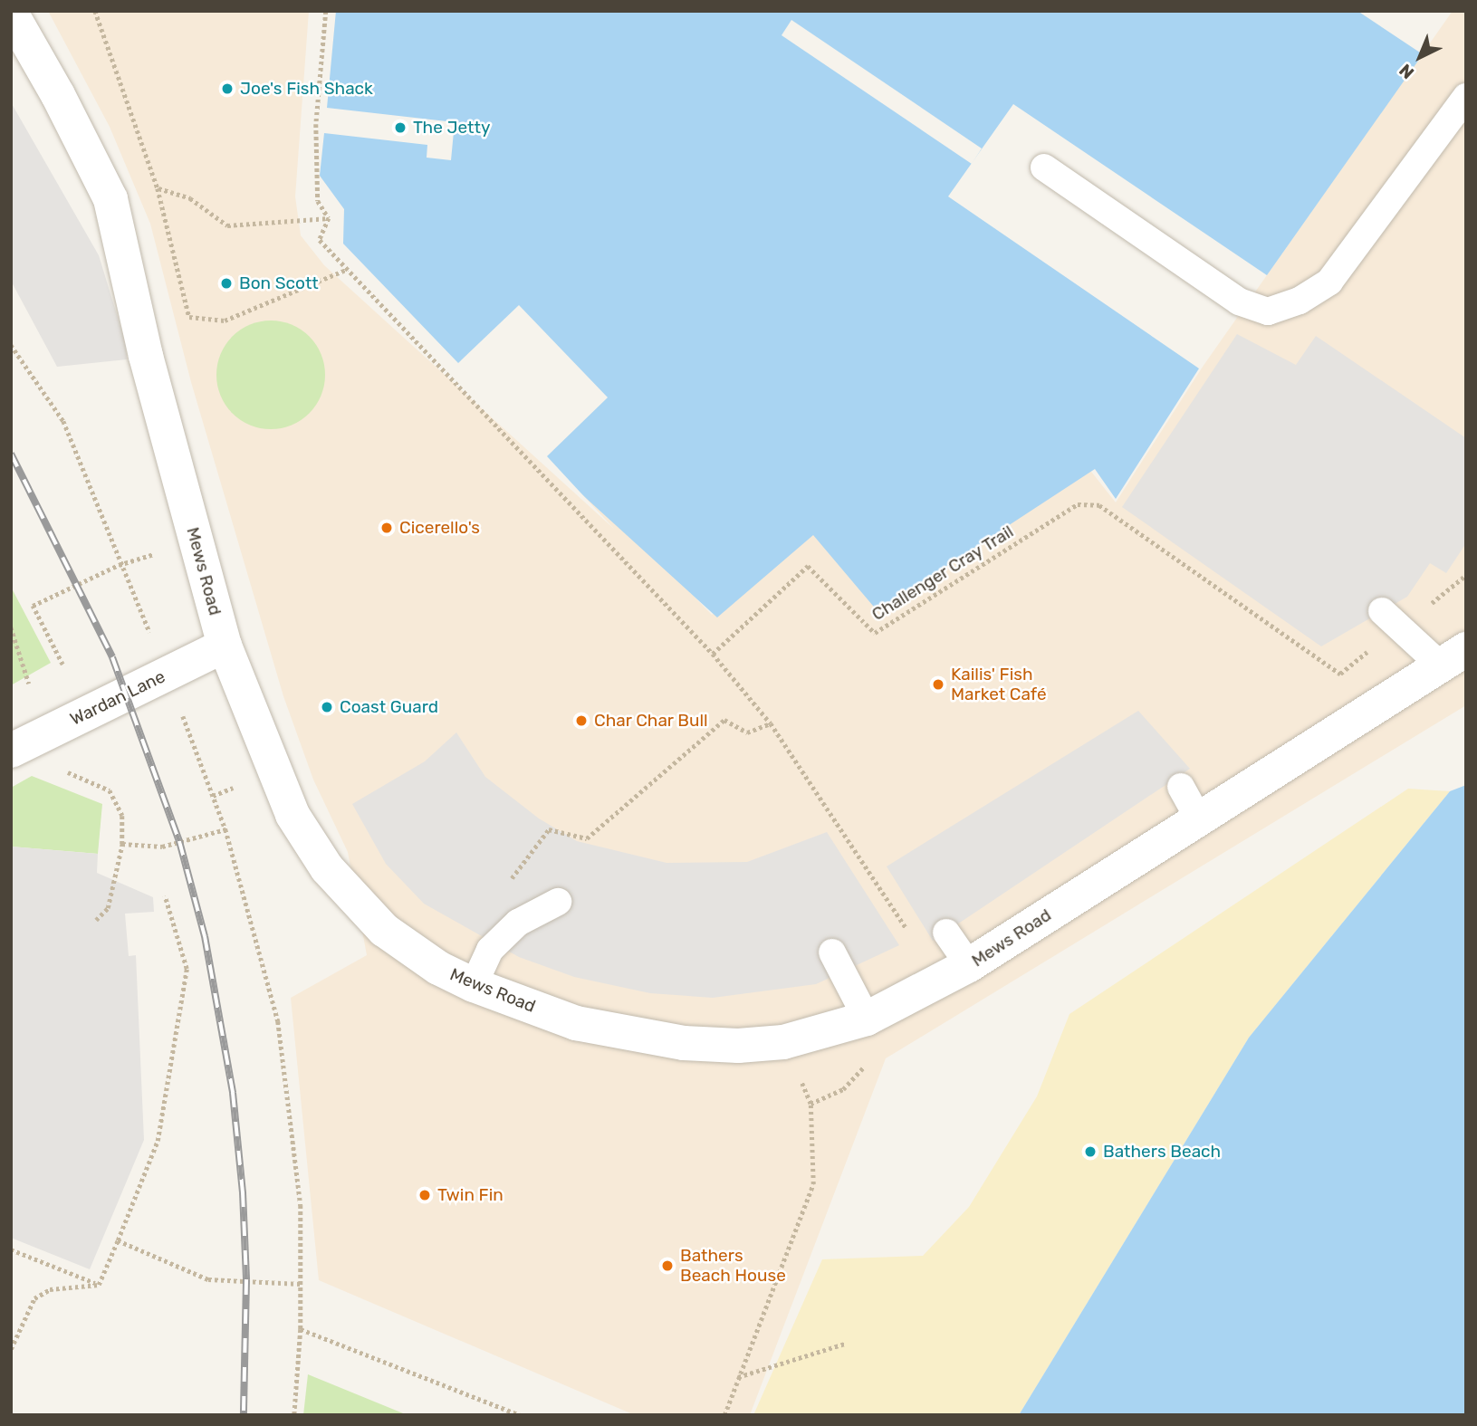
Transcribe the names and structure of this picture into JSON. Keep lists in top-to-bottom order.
{
  "streets": {
    "street": ["Mews Road", "Wardan Lane"],
    "path": ["Challenger Cray Trail"]
  },
  "crossings": [
    ["Mews Road", "Wardan Lane"]
  ],
  "places": [
    "Joe's Fish Shack",
    "The Jetty",
    "Bon Scott",
    "Cicerello's",
    "Kailis' Fish Market Café",
    "Coast Guard",
    "Char Char Bull",
    "Bathers Beach",
    "Twin Fin",
    "Bathers Beach House"
  ],
  "north": "bottom left"
}
